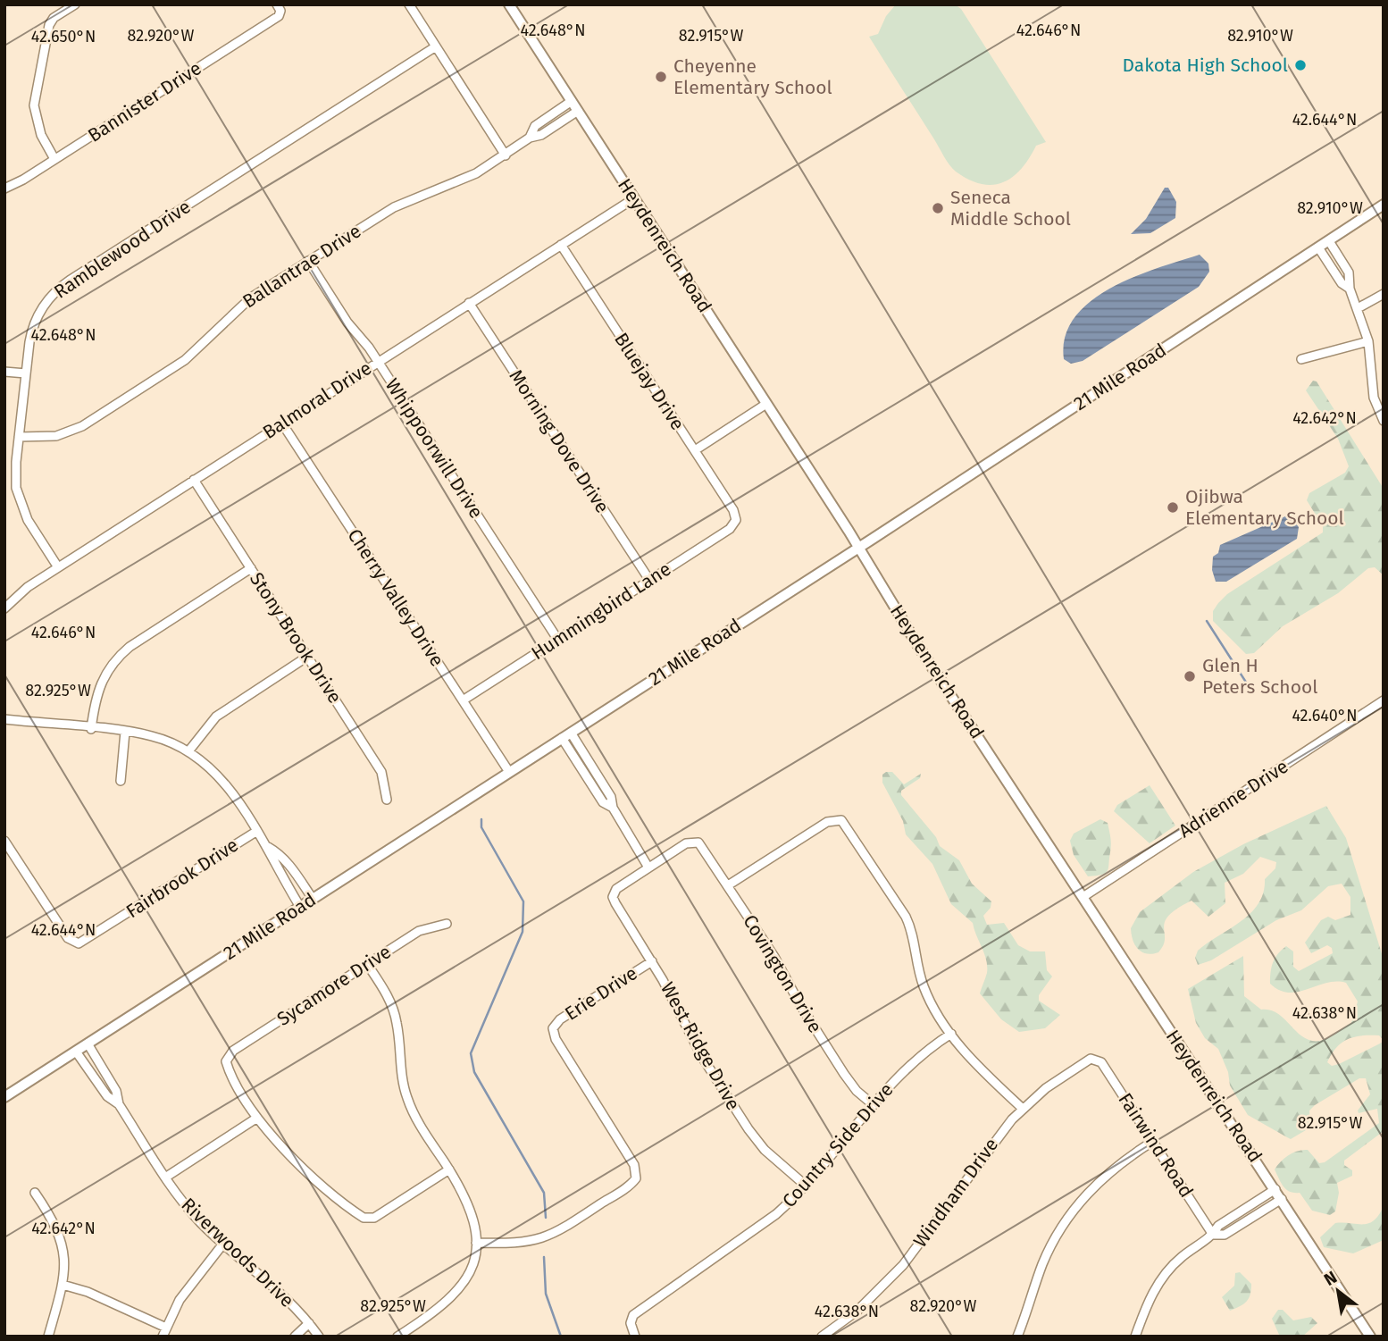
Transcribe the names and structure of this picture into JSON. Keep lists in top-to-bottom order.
{
  "streets": {
    "street": [
      "Bannister Drive",
      "Heydenreich Road",
      "Ramblewood Drive",
      "Ballantrae Drive",
      "21 Mile Road",
      "Bluejay Drive",
      "Balmoral Drive",
      "Morning Dove Drive",
      "Whippoorwill Drive",
      "Cherry Valley Drive",
      "Hummingbird Lane",
      "Stony Brook Drive",
      "Adrienne Drive",
      "Fairbrook Drive",
      "Covington Drive",
      "Sycamore Drive",
      "Erie Drive",
      "West Ridge Drive",
      "Country Side Drive",
      "Fairwind Road",
      "Windham Drive",
      "Riverwoods Drive"
    ]
  },
  "crossings": [
    ["Heydenreich Road", "Ballantrae Drive"],
    ["Heydenreich Road", "21 Mile Road"],
    ["Heydenreich Road", "Balmoral Drive"],
    ["Heydenreich Road", "Adrienne Drive"],
    ["Ramblewood Drive", "Ballantrae Drive"],
    ["Ramblewood Drive", "Balmoral Drive"],
    ["Ballantrae Drive", "Whippoorwill Drive"],
    ["21 Mile Road", "Cherry Valley Drive"],
    ["21 Mile Road", "Riverwoods Drive"],
    ["Bluejay Drive", "Balmoral Drive"],
    ["Bluejay Drive", "Hummingbird Lane"],
    ["Balmoral Drive", "Morning Dove Drive"],
    ["Balmoral Drive", "Whippoorwill Drive"],
    ["Balmoral Drive", "Cherry Valley Drive"],
    ["Balmoral Drive", "Stony Brook Drive"],
    ["Morning Dove Drive", "Hummingbird Lane"],
    ["Whippoorwill Drive", "Hummingbird Lane"],
    ["Cherry Valley Drive", "Hummingbird Lane"],
    ["Covington Drive", "West Ridge Drive"],
    ["Covington Drive", "Country Side Drive"],
    ["Erie Drive", "West Ridge Drive"],
    ["West Ridge Drive", "Country Side Drive"],
    ["Fairwind Road", "Windham Drive"]
  ],
  "places": [
    "Dakota High School",
    "Cheyenne Elementary School",
    "Seneca Middle School",
    "Ojibwa Elementary School",
    "Glen H Peters School"
  ],
  "north": "top left",
  "coordinates": [
    "42.648°N",
    "42.646°N",
    "82.920°W",
    "82.915°W",
    "82.910°W",
    "42.650°N",
    "42.644°N",
    "42.642°N",
    "82.925°W",
    "42.640°N",
    "42.638°N"
  ]
}
